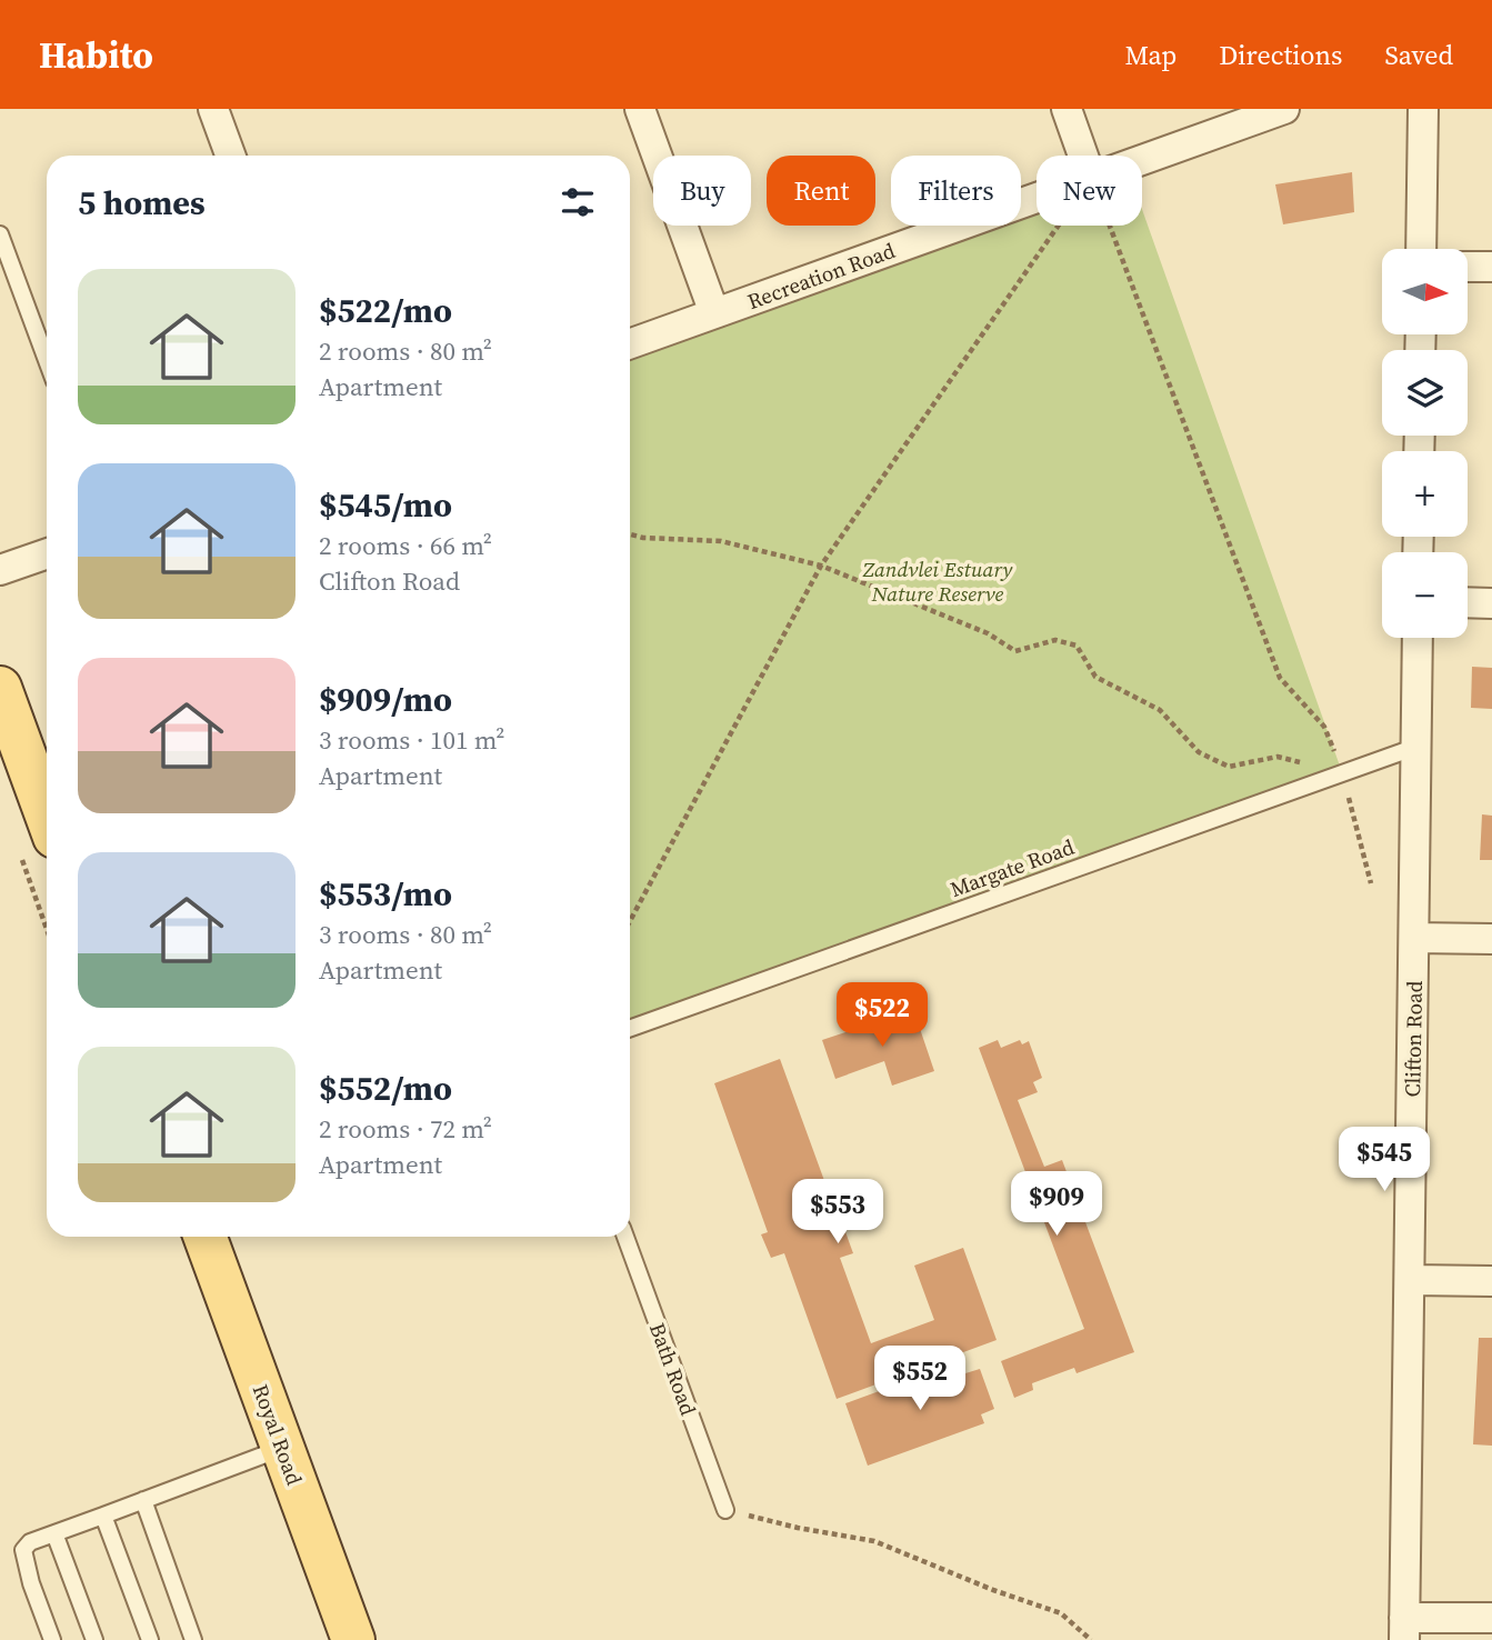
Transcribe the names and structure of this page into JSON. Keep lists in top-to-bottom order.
{
  "streets": {
    "main road": ["Royal Road"],
    "street": ["Recreation Road", "Clifton Road"],
    "lane": ["Margate Road", "Bath Road"]
  },
  "crossings": [
    ["Margate Road", "Clifton Road"]
  ],
  "parks": ["Zandvlei Estuary Nature Reserve"],
  "north": "right",
  "page": {
    "header": "Habito",
    "nav": ["Map", "Directions", "Saved"],
    "chip": [
      "Buy",
      "Rent",
      "Filters",
      "New"
    ],
    "heading": "5 homes",
    "map_buttons": ["+", "−"],
    "list": [
      {
        "name": "$522/mo",
        "note": "2 rooms · 80 m² · Apartment"
      },
      {
        "name": "$545/mo",
        "note": "2 rooms · 66 m² · Clifton Road"
      },
      {
        "name": "$909/mo",
        "note": "3 rooms · 101 m² · Apartment"
      },
      {
        "name": "$553/mo",
        "note": "3 rooms · 80 m² · Apartment"
      },
      {
        "name": "$552/mo",
        "note": "2 rooms · 72 m² · Apartment"
      }
    ],
    "price": [
      "$522",
      "$545",
      "$909",
      "$553",
      "$552"
    ]
  }
}
